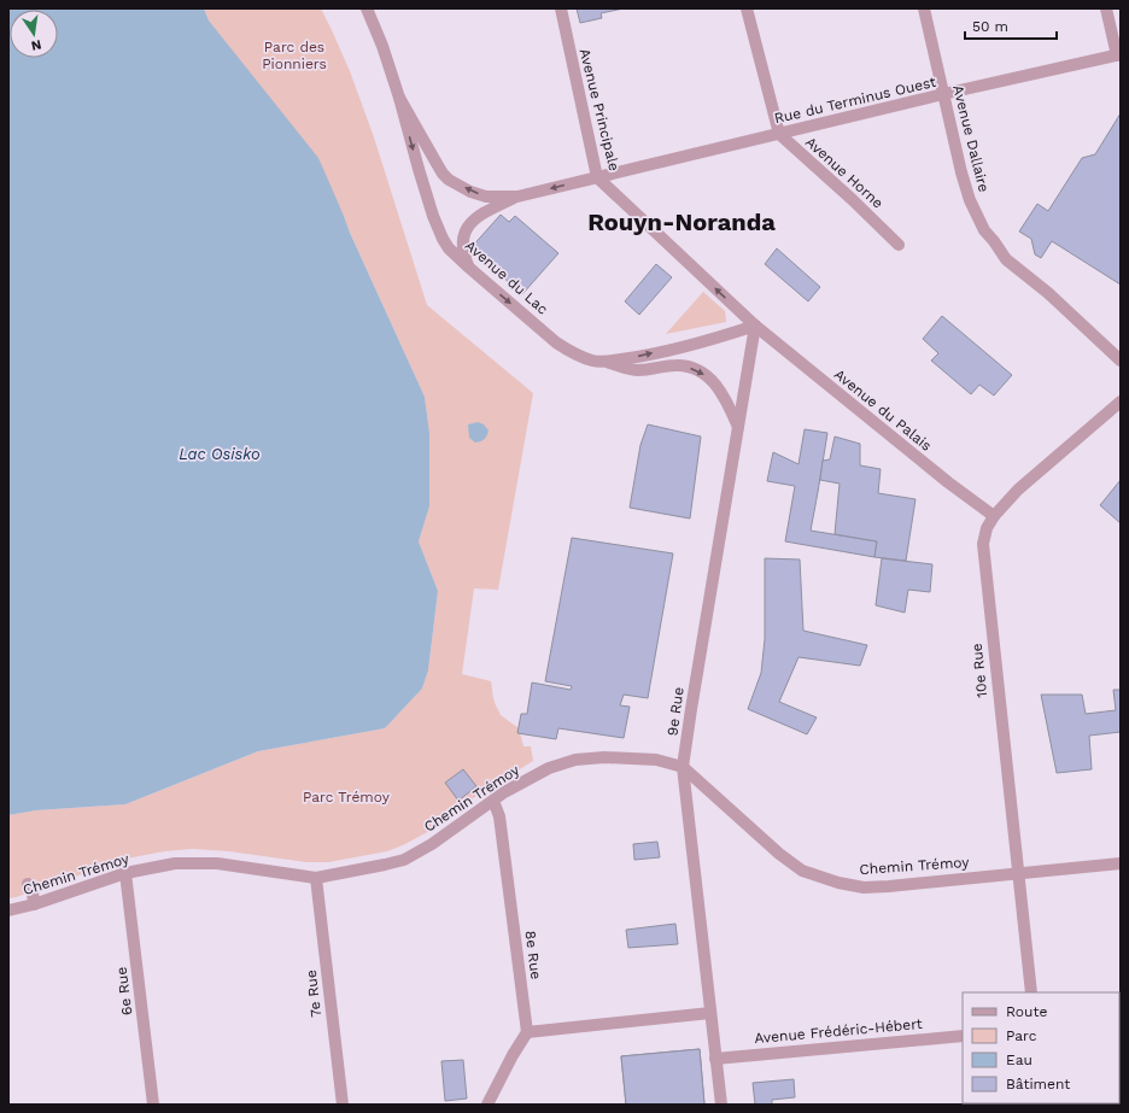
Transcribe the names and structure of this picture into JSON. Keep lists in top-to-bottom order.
{
  "streets": {
    "street": [
      "Rue du Terminus Ouest",
      "Avenue Principale",
      "Avenue Dallaire",
      "Avenue Horne",
      "Avenue du Lac",
      "Avenue du Palais",
      "10e Rue",
      "9e Rue",
      "Chemin Trémoy",
      "8e Rue",
      "6e Rue",
      "7e Rue",
      "Avenue Frédéric-Hébert"
    ]
  },
  "crossings": [
    ["Rue du Terminus Ouest", "Avenue Principale"],
    ["Rue du Terminus Ouest", "Avenue Dallaire"],
    ["Rue du Terminus Ouest", "Avenue Horne"],
    ["Avenue Principale", "Avenue du Lac"],
    ["Avenue Principale", "Avenue du Palais"],
    ["Avenue Principale", "9e Rue"],
    ["Avenue du Lac", "Avenue du Palais"],
    ["Avenue du Lac", "9e Rue"],
    ["Avenue du Palais", "10e Rue"],
    ["Avenue du Palais", "9e Rue"],
    ["10e Rue", "Chemin Trémoy"],
    ["9e Rue", "Chemin Trémoy"],
    ["9e Rue", "Avenue Frédéric-Hébert"],
    ["Chemin Trémoy", "8e Rue"],
    ["Chemin Trémoy", "6e Rue"],
    ["Chemin Trémoy", "7e Rue"]
  ],
  "one_way": ["Avenue Principale"],
  "districts": ["Rouyn-Noranda"],
  "water": ["Lac Osisko"],
  "parks": ["Parc des Pionniers", "Parc Trémoy"],
  "legend": [
    "Route",
    "Parc",
    "Eau",
    "Bâtiment"
  ],
  "scale_bar": "50 m",
  "north": "bottom"
}
